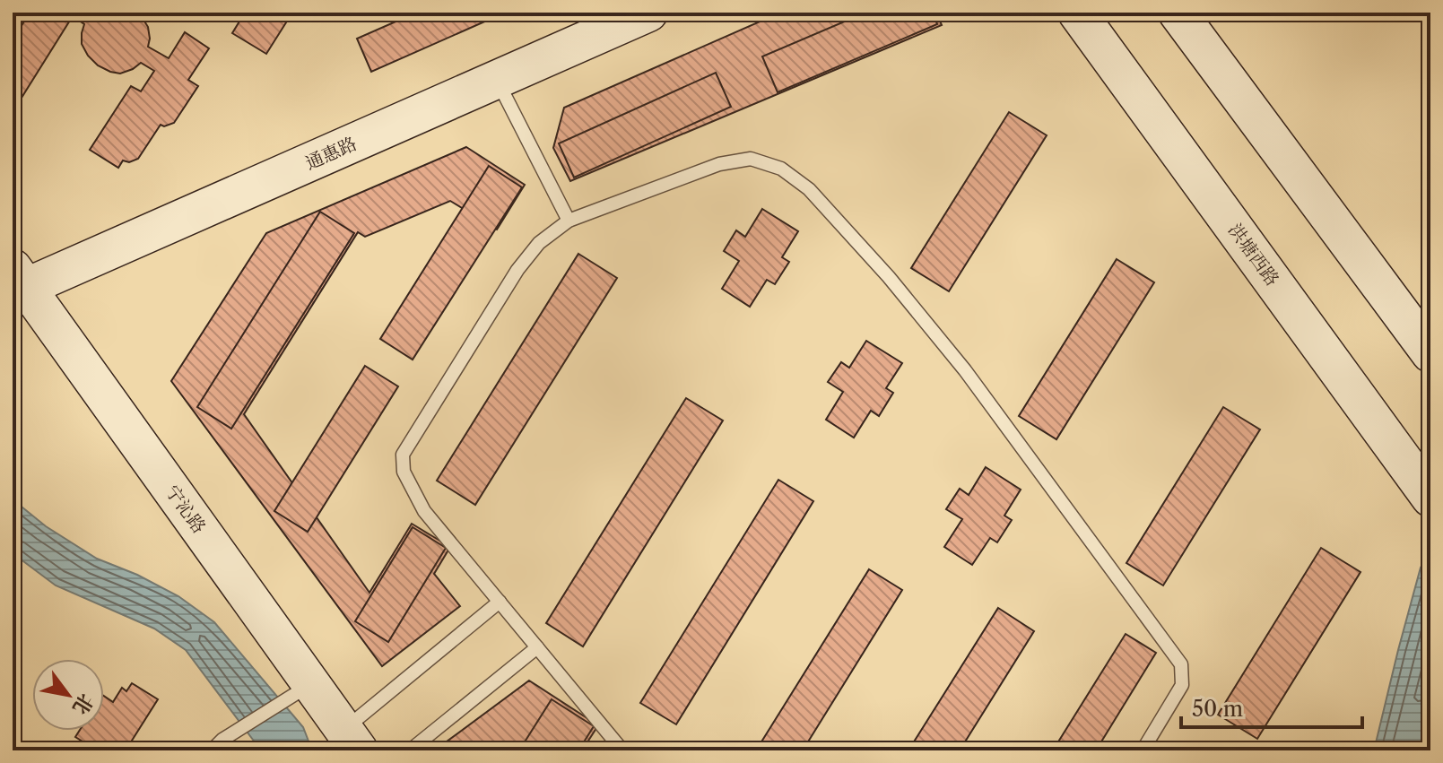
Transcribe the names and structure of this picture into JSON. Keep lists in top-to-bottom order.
{
  "streets": {
    "street": ["通惠路", "洪塘西路", "宁沁路"]
  },
  "crossings": [
    ["通惠路", "宁沁路"]
  ],
  "scale_bar": "50 m",
  "north": "bottom right"
}
